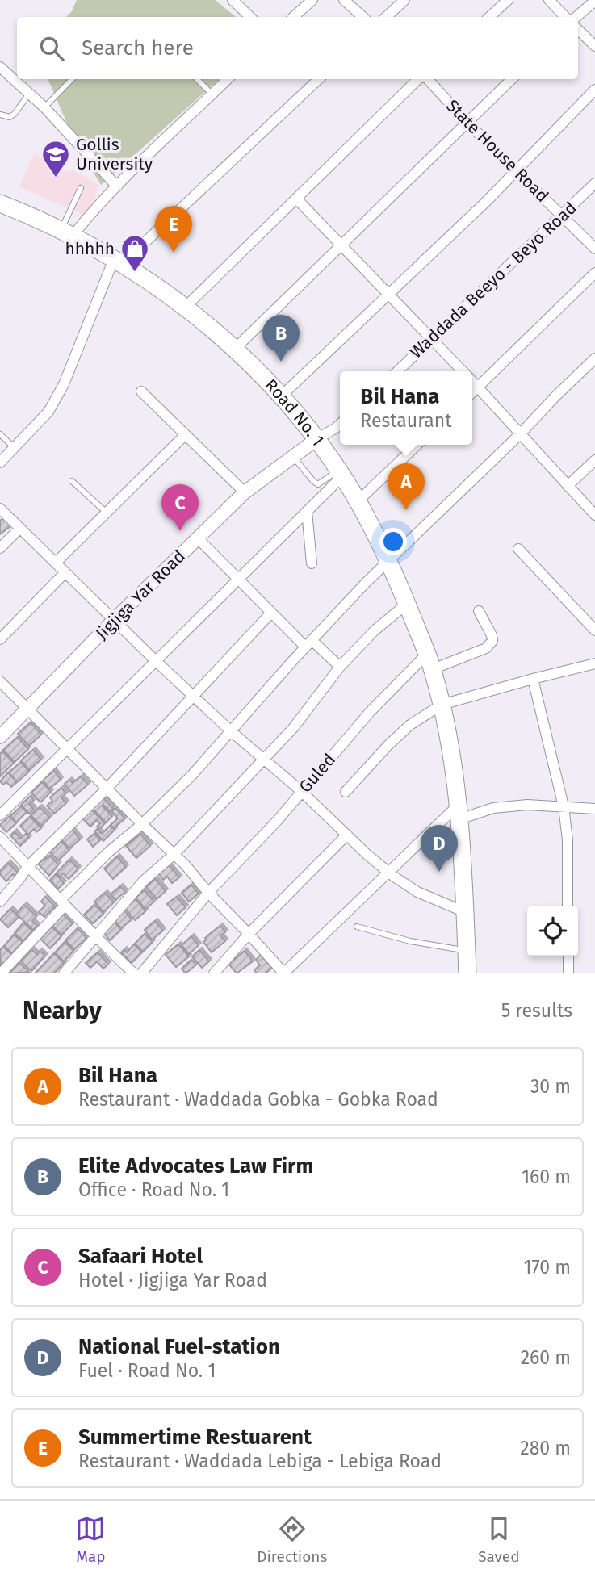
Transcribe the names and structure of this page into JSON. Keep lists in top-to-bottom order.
{
  "streets": {
    "highway": ["Road No. 1"],
    "street": [
      "State House Road",
      "Waddada Beeyo - Beyo Road",
      "Jigjiga Yar Road",
      "Guled"
    ]
  },
  "crossings": [
    ["State House Road", "Waddada Beeyo - Beyo Road"],
    ["Road No. 1", "Jigjiga Yar Road"],
    ["Road No. 1", "Guled"]
  ],
  "places": {
    "school or university": ["Gollis University"],
    "shop": ["hhhhh"]
  },
  "page": {
    "search": "Search here",
    "pins": [
      "E",
      "B",
      "A",
      "C",
      "D"
    ],
    "popup": ["Bil Hana", "Restaurant"],
    "heading": ["Nearby", "5 results"],
    "list": [
      {
        "mark": "A",
        "name": "Bil Hana",
        "note": "Restaurant · Waddada Gobka - Gobka Road",
        "value": "30 m"
      },
      {
        "mark": "B",
        "name": "Elite Advocates Law Firm",
        "note": "Office · Road No. 1",
        "value": "160 m"
      },
      {
        "mark": "C",
        "name": "Safaari Hotel",
        "note": "Hotel · Jigjiga Yar Road",
        "value": "170 m"
      },
      {
        "mark": "D",
        "name": "National Fuel-station",
        "note": "Fuel · Road No. 1",
        "value": "260 m"
      },
      {
        "mark": "E",
        "name": "Summertime Restuarent",
        "note": "Restaurant · Waddada Lebiga - Lebiga Road",
        "value": "280 m"
      }
    ],
    "nav": ["Map", "Directions", "Saved"]
  }
}
